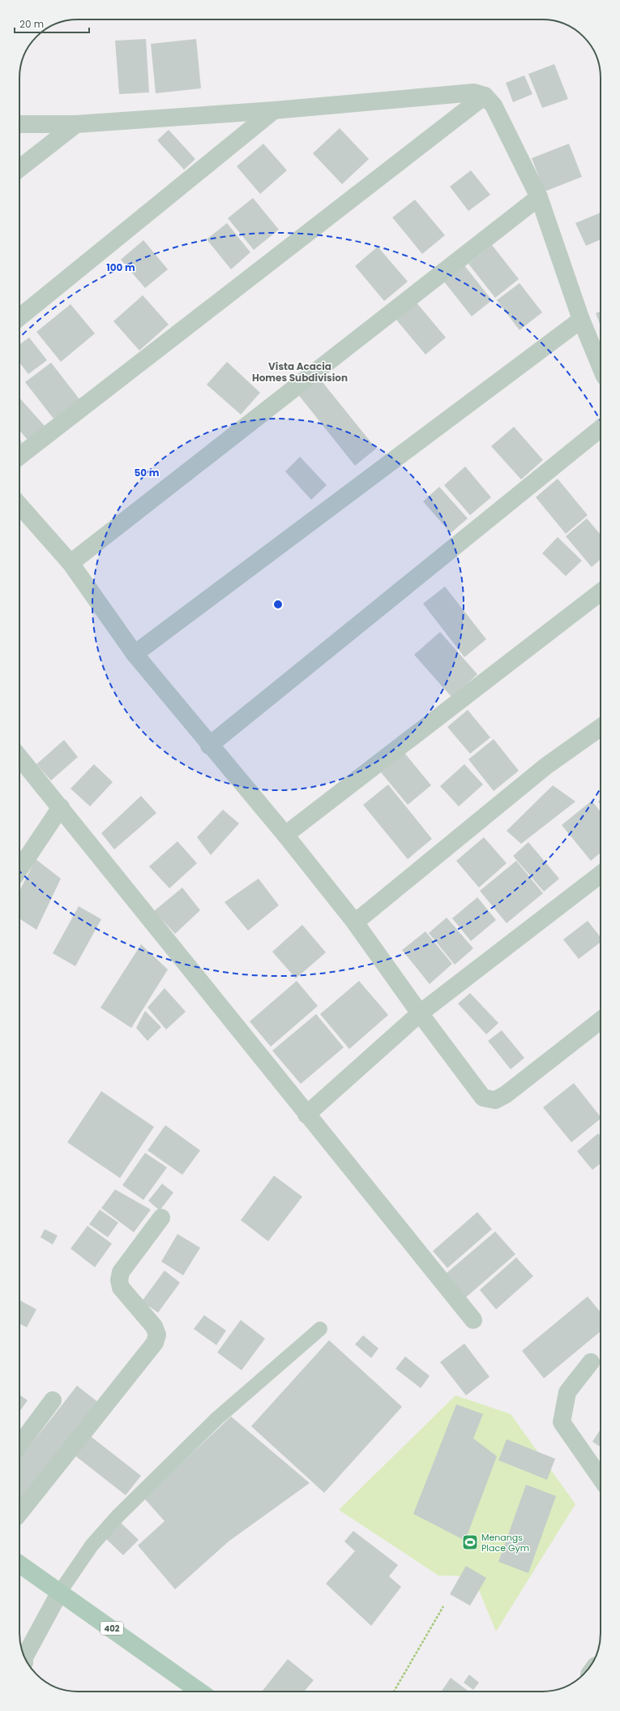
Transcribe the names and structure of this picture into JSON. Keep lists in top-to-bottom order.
{
  "streets": {
    "main road": ["402"]
  },
  "districts": ["Vista Acacia Homes Subdivision"],
  "places": {
    "sports": ["Menangs Place Gym"]
  },
  "scale_bar": "20 m",
  "rings": ["100 m", "50 m"]
}
